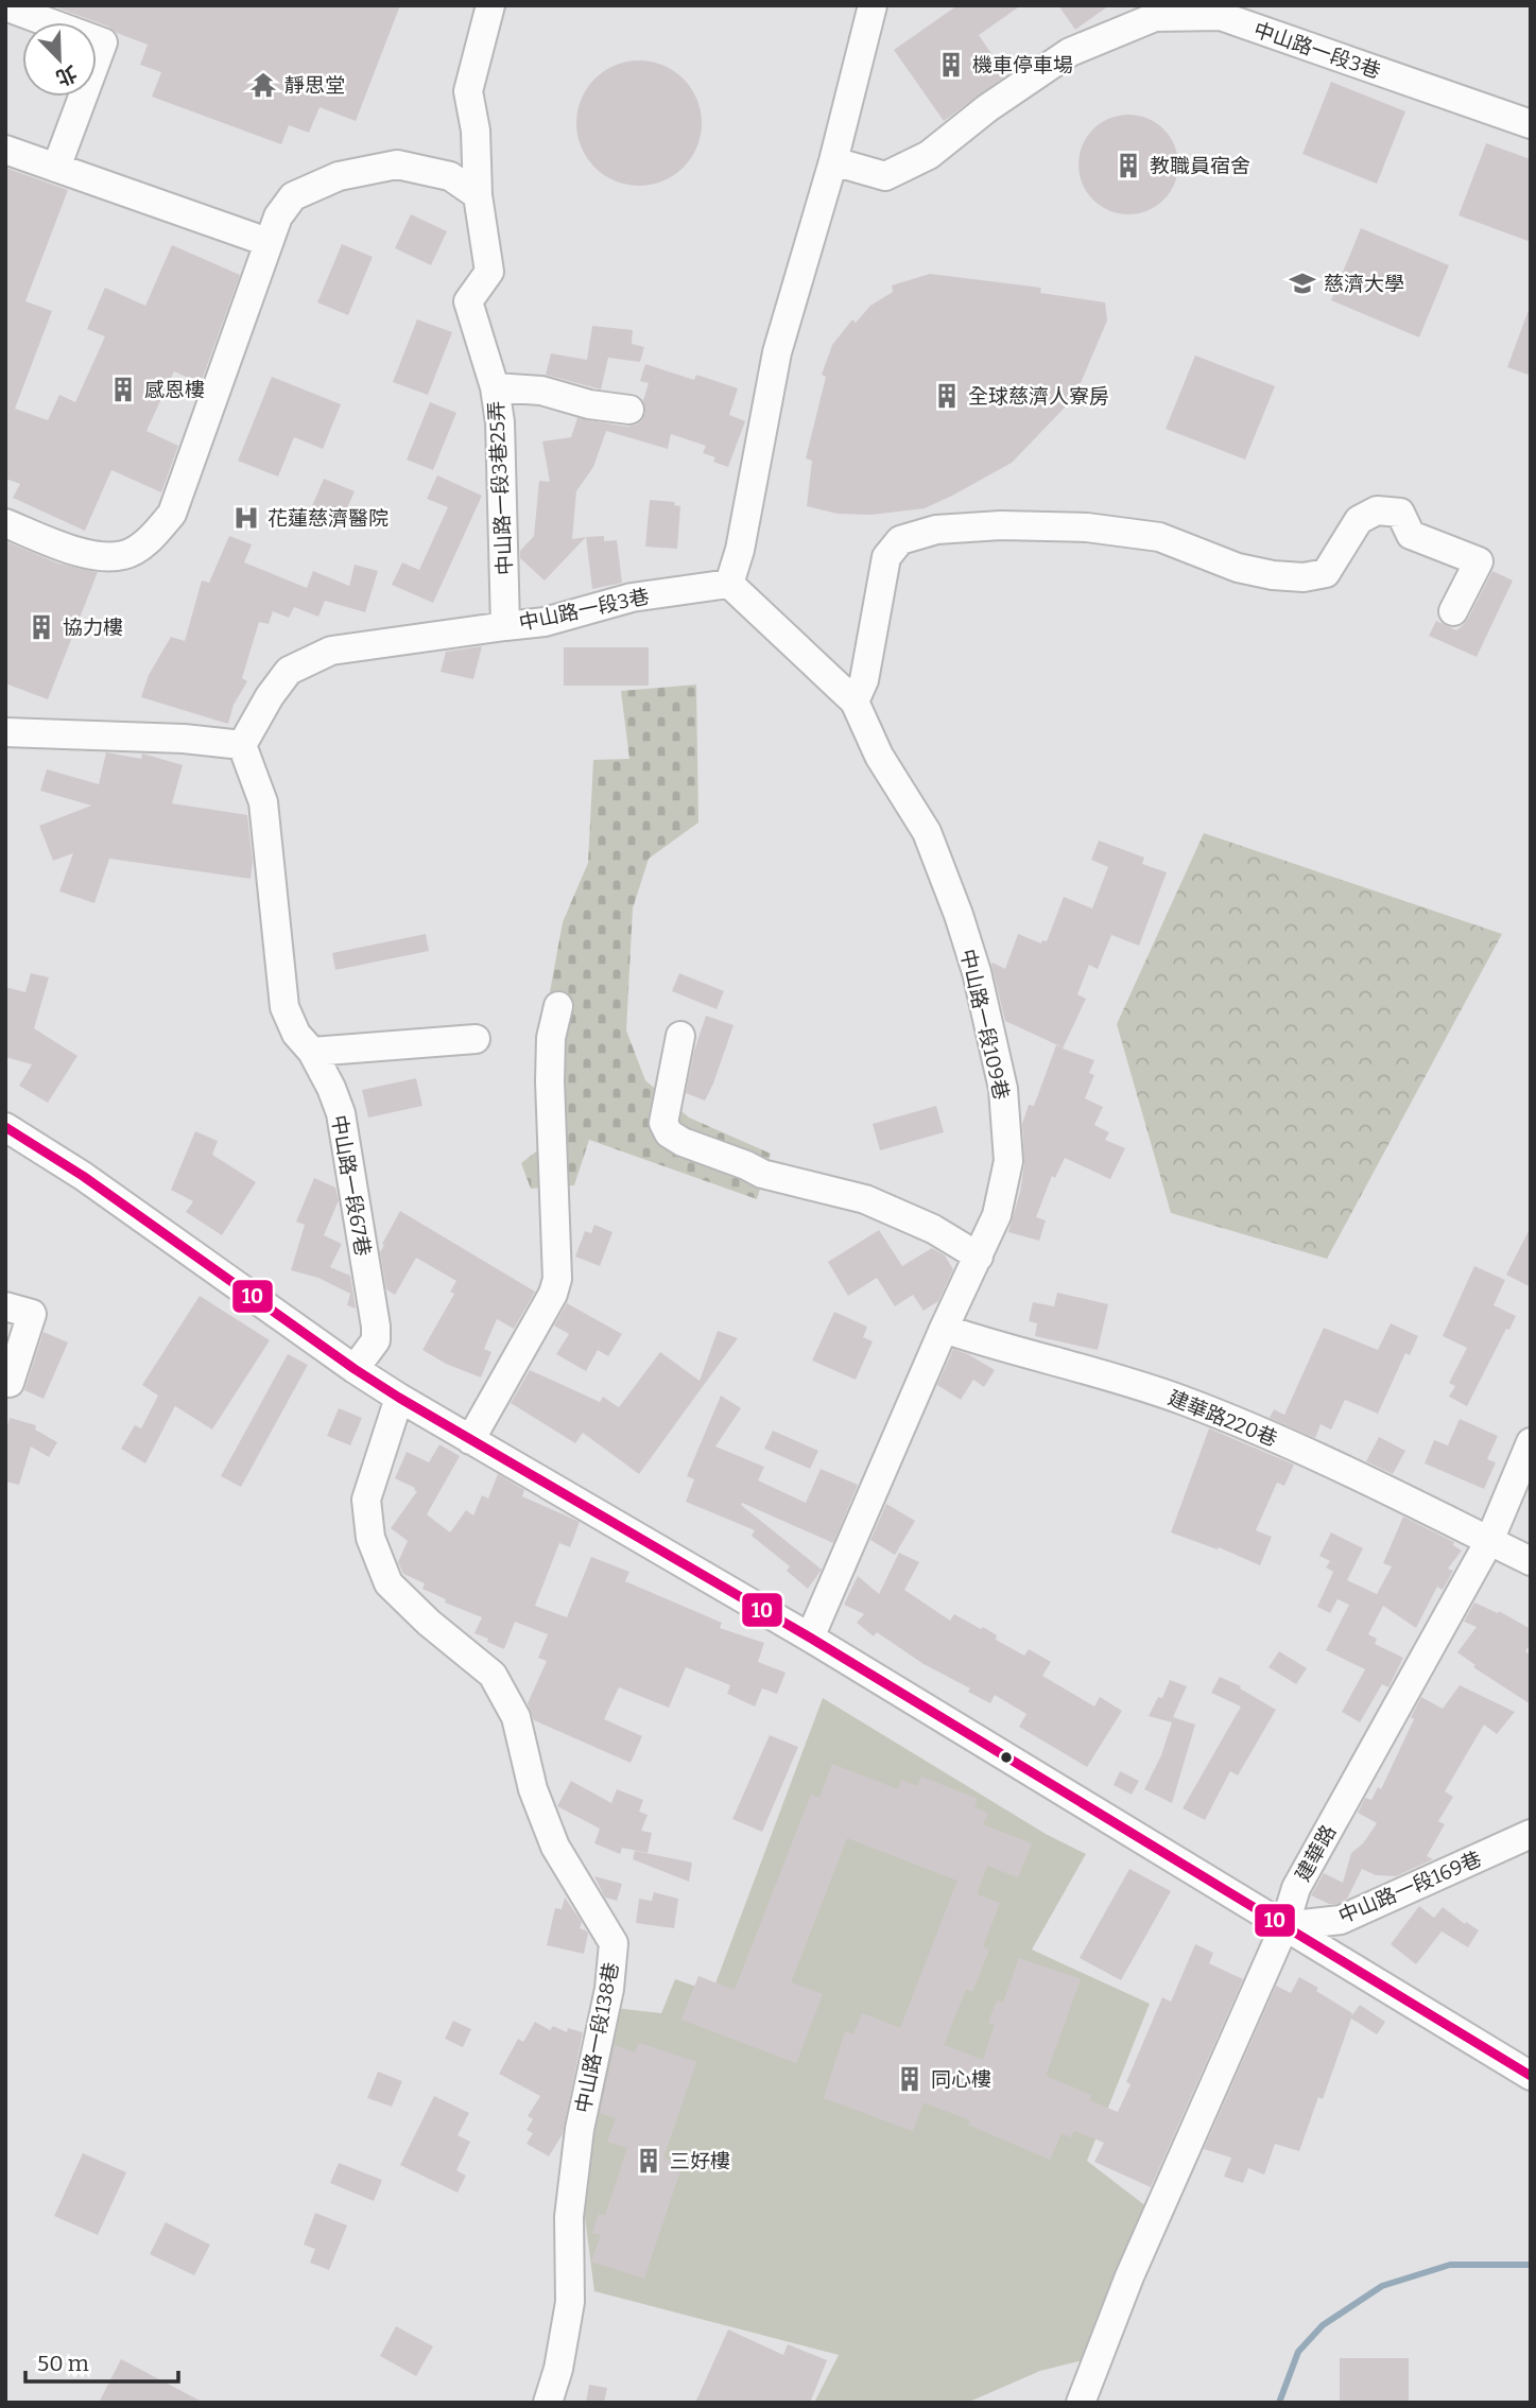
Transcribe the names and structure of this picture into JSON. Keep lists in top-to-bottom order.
{
  "streets": {
    "street": [
      "中山路一段3巷",
      "中山路一段3巷25弄",
      "中山路一段109巷",
      "中山路一段67巷",
      "建華路220巷",
      "建華路",
      "中山路一段169巷",
      "中山路一段138巷"
    ]
  },
  "crossings": [
    ["中山路一段3巷", "中山路一段3巷25弄"],
    ["中山路一段3巷", "中山路一段109巷"],
    ["中山路一段3巷", "中山路一段67巷"],
    ["中山路一段109巷", "建華路220巷"],
    ["建華路220巷", "建華路"],
    ["建華路", "中山路一段169巷"]
  ],
  "places": {
    "building": [
      "機車停車場",
      "教職員宿舍",
      "感恩樓",
      "全球慈濟人寮房",
      "協力樓",
      "同心樓",
      "三好樓"
    ],
    "temple": ["靜思堂"],
    "school or university": ["慈濟大學"],
    "hospital": ["花蓮慈濟醫院"]
  },
  "lines": ["transit line 10"],
  "scale_bar": "50 m",
  "north": "bottom right"
}
